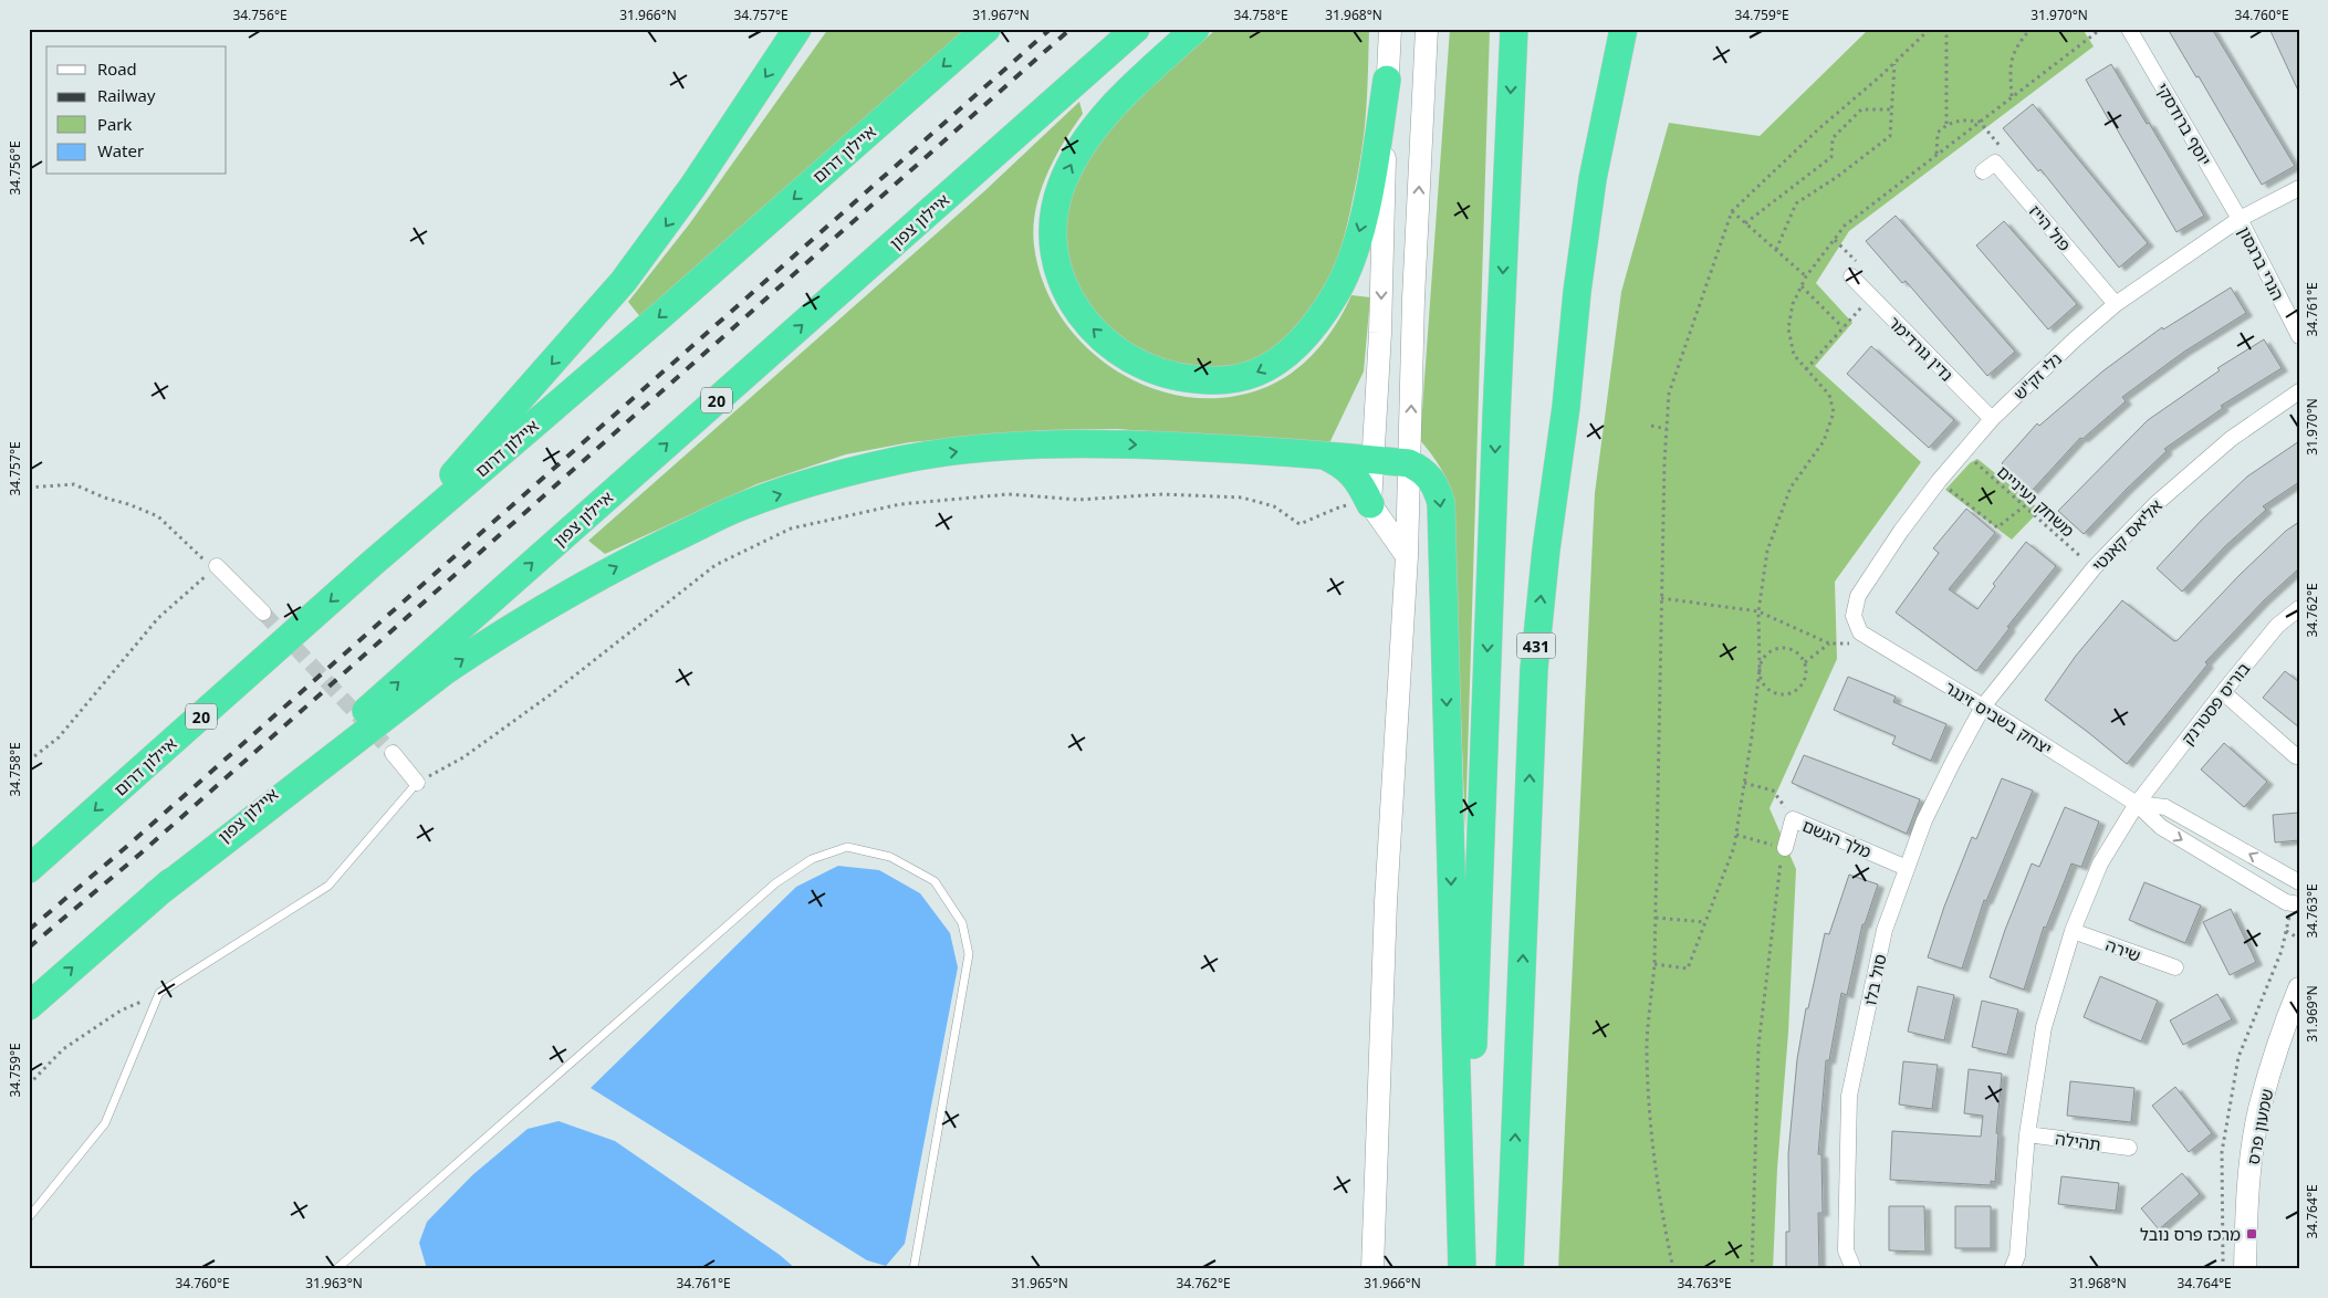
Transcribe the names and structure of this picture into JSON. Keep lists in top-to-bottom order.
{
  "streets": {
    "highway": [
      "איילון דרום",
      "איילון צפון",
      "20",
      "431"
    ],
    "street": [
      "יוסף ברודסקי",
      "פול הייז",
      "הנרי ברגסון",
      "נדין גורדימר",
      "נלי זק\"ש",
      "אליאס קאנטי",
      "בוריס פסטרנק",
      "יצחק בשביס זינגר",
      "מלך הגשם",
      "שירה",
      "סול בלו",
      "שמעון פרס",
      "תהילה"
    ],
    "path": ["משחק נעיניים"]
  },
  "crossings": [
    ["יוסף ברודסקי", "הנרי ברגסון"],
    ["יוסף ברודסקי", "נלי זק\"ש"],
    ["פול הייז", "נלי זק\"ש"],
    ["הנרי ברגסון", "נלי זק\"ש"],
    ["נדין גורדימר", "נלי זק\"ש"],
    ["נלי זק\"ש", "משחק נעיניים"],
    ["נלי זק\"ש", "יצחק בשביס זינגר"],
    ["משחק נעיניים", "אליאס קאנטי"],
    ["אליאס קאנטי", "יצחק בשביס זינגר"],
    ["אליאס קאנטי", "סול בלו"],
    ["בוריס פסטרנק", "יצחק בשביס זינגר"],
    ["יצחק בשביס זינגר", "סול בלו"],
    ["מלך הגשם", "סול בלו"]
  ],
  "places": {
    "transit": ["מרכז פרס נובל"]
  },
  "legend": [
    "Road",
    "Railway",
    "Park",
    "Water"
  ],
  "coordinates": [
    "34.756°E",
    "31.966°N",
    "34.757°E",
    "31.967°N",
    "34.758°E",
    "31.968°N",
    "34.759°E",
    "31.970°N",
    "34.760°E",
    "34.761°E",
    "34.762°E",
    "34.763°E",
    "31.969°N",
    "34.764°E",
    "31.963°N",
    "31.965°N"
  ]
}
